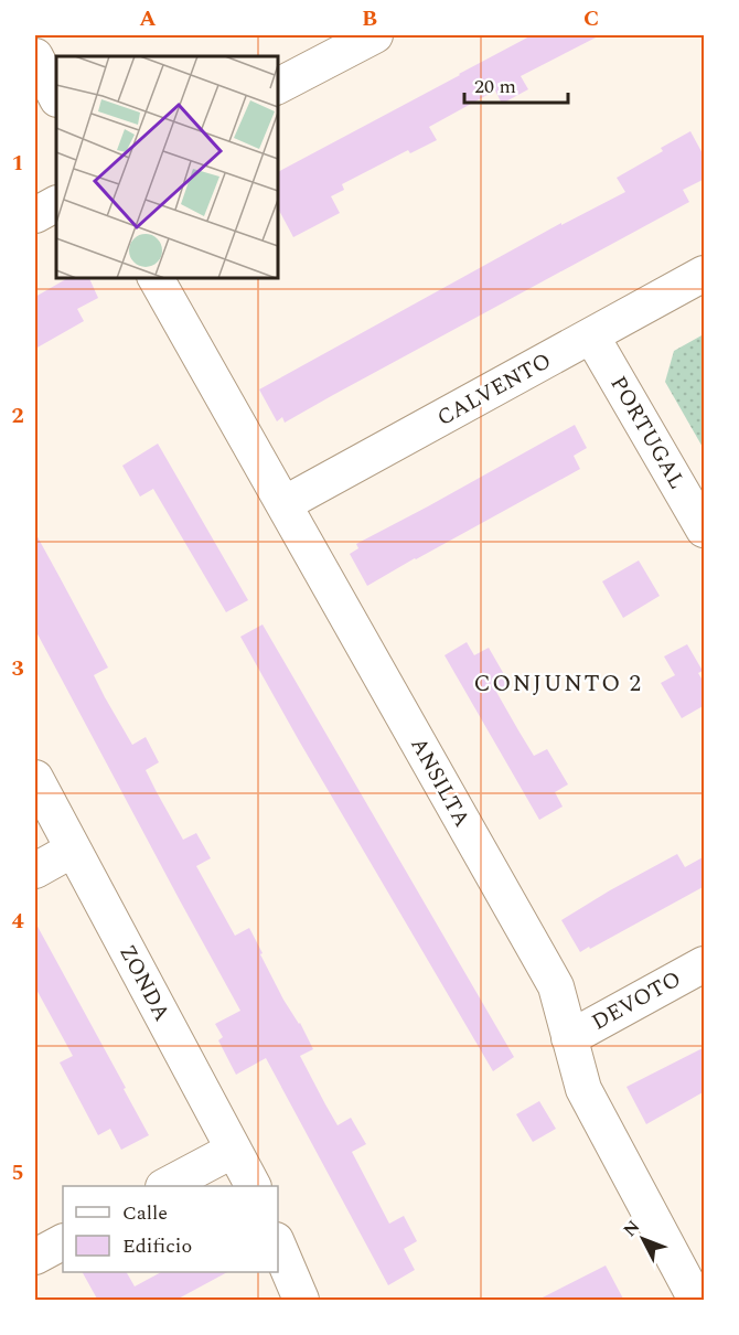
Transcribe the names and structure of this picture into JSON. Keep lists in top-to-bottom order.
{
  "streets": {
    "street": [
      "CALVENTO",
      "PORTUGAL",
      "ANSILTA",
      "ZONDA",
      "DEVOTO"
    ]
  },
  "crossings": [
    ["CALVENTO", "PORTUGAL"],
    ["CALVENTO", "ANSILTA"],
    ["ANSILTA", "DEVOTO"]
  ],
  "districts": ["CONJUNTO 2"],
  "legend": ["Calle", "Edificio"],
  "scale_bar": "20 m",
  "north": "top left",
  "grid": {
    "columns": ["A", "B", "C"],
    "rows": [
      "1",
      "2",
      "3",
      "4",
      "5"
    ]
  }
}
